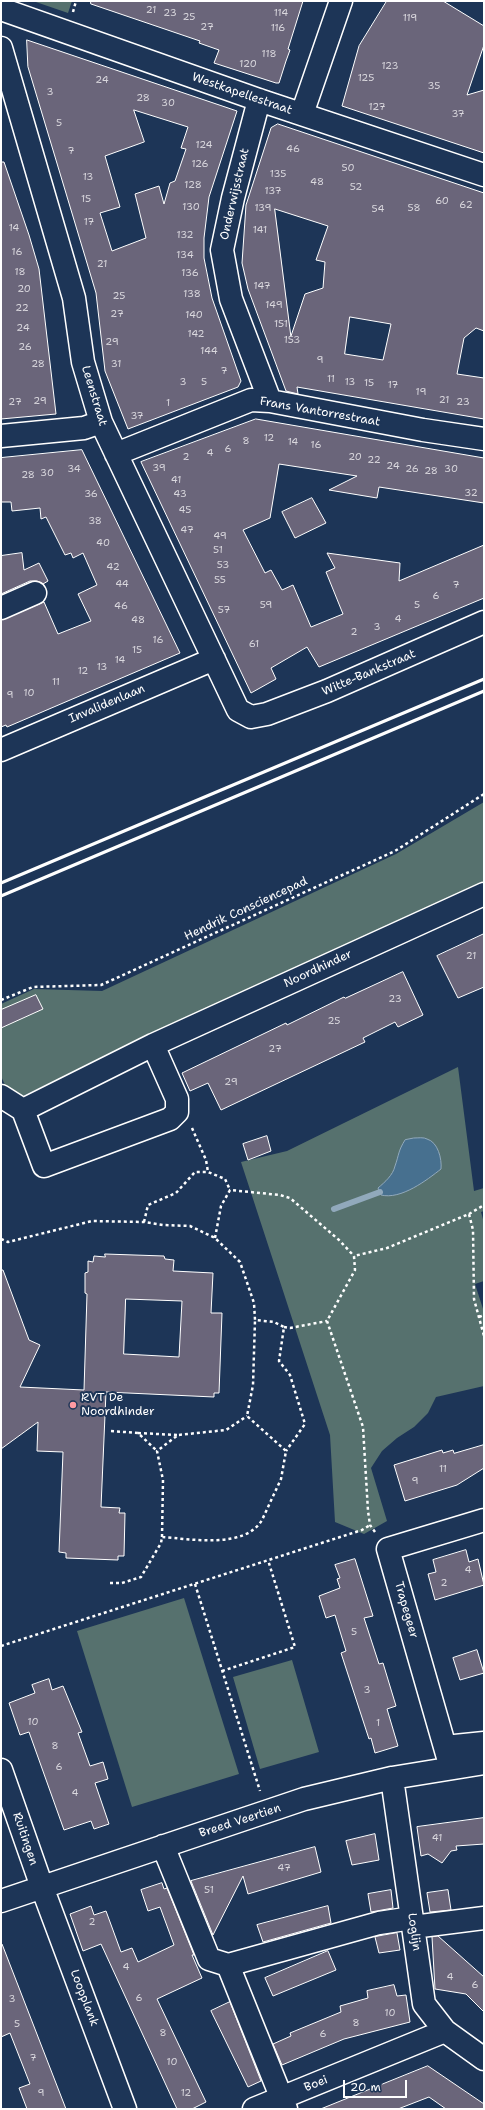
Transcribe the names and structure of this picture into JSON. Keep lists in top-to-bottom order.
{
  "streets": {
    "street": [
      "Westkapellestraat",
      "Onderwijsstraat",
      "Leenstraat",
      "Frans Vantorrestraat",
      "Witte-Bankstraat",
      "Invalidenlaan",
      "Noordhinder",
      "Trapegeer",
      "Breed Veertien",
      "Ruitingen",
      "Loglijn",
      "Loopplank",
      "Boei"
    ],
    "path": ["Hendrik Consciencepad"]
  },
  "crossings": [
    ["Westkapellestraat", "Onderwijsstraat"],
    ["Onderwijsstraat", "Frans Vantorrestraat"],
    ["Leenstraat", "Frans Vantorrestraat"],
    ["Leenstraat", "Witte-Bankstraat"],
    ["Leenstraat", "Invalidenlaan"],
    ["Trapegeer", "Breed Veertien"],
    ["Breed Veertien", "Ruitingen"],
    ["Breed Veertien", "Loglijn"],
    ["Breed Veertien", "Loopplank"],
    ["Ruitingen", "Loopplank"],
    ["Loglijn", "Boei"]
  ],
  "places": ["RVT De Noordhinder"],
  "house_numbers": [
    "21",
    "23",
    "114",
    "25",
    "119",
    "27",
    "116",
    "118",
    "120",
    "123",
    "125",
    "24",
    "35",
    "3",
    "28",
    "30",
    "127",
    "37",
    "5",
    "124",
    "46",
    "7",
    "126",
    "50",
    "135",
    "13",
    "48",
    "128",
    "52",
    "137",
    "15",
    "60",
    "62",
    "130",
    "139",
    "58",
    "54",
    "17",
    "14",
    "141",
    "132",
    "16",
    "134",
    "21",
    "18",
    "136",
    "147",
    "20",
    "138",
    "25",
    "149",
    "22",
    "27",
    "140",
    "151",
    "24",
    "142",
    "153",
    "29",
    "26",
    "144",
    "9",
    "28",
    "31",
    "7",
    "11",
    "3",
    "5",
    "13",
    "15",
    "17",
    "19",
    "21",
    "29",
    "27",
    "23",
    "1",
    "37",
    "12",
    "8",
    "14",
    "16",
    "6",
    "4",
    "2",
    "20",
    "22",
    "24",
    "39",
    "34",
    "26",
    "30",
    "28",
    "30",
    "28",
    "41",
    "32",
    "36",
    "43",
    "45",
    "38",
    "47",
    "49",
    "40",
    "51",
    "53",
    "42",
    "55",
    "44",
    "7",
    "6",
    "59",
    "5",
    "46",
    "57",
    "4",
    "48",
    "3",
    "2",
    "16",
    "61",
    "15",
    "14",
    "13",
    "12",
    "11",
    "10",
    "9",
    "21",
    "23",
    "25",
    "27",
    "29",
    "11",
    "9",
    "4",
    "2",
    "5",
    "3",
    "10",
    "1",
    "8",
    "6",
    "4",
    "41",
    "47",
    "51",
    "2",
    "4",
    "4",
    "6",
    "6",
    "3",
    "10",
    "8",
    "5",
    "8",
    "6",
    "7",
    "10",
    "9",
    "12"
  ],
  "scale_bar": "20 m"
}
